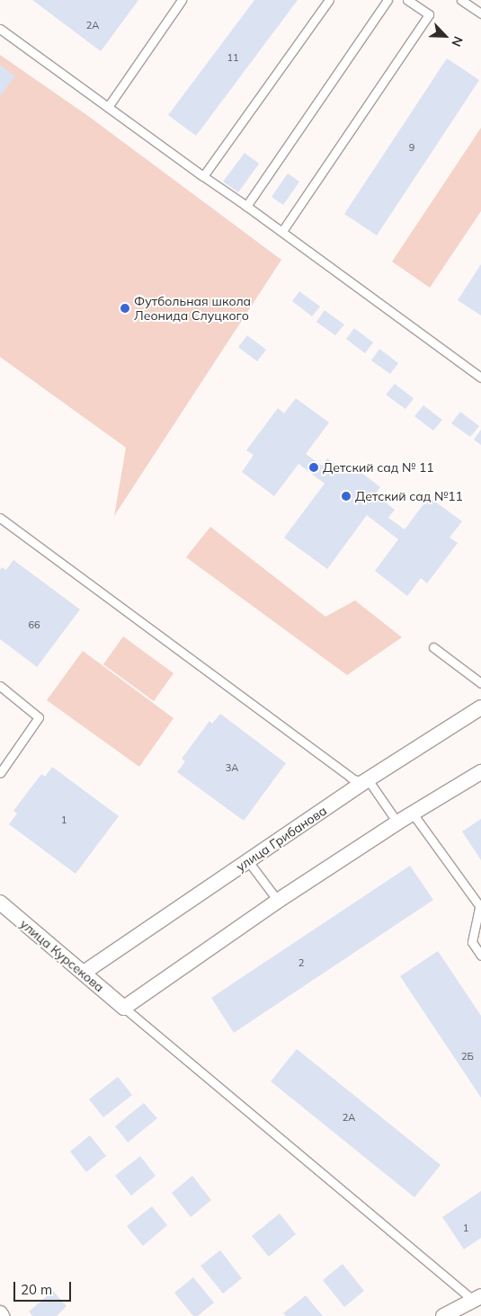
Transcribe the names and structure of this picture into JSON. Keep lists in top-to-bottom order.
{
  "streets": {
    "street": ["улица Грибанова", "улица Курсекова"]
  },
  "crossings": [
    ["улица Грибанова", "улица Курсекова"]
  ],
  "places": ["Футбольная школа Леонида Слуцкого", "Детский сад № 11", "Детский сад №11"],
  "house_numbers": [
    "2А",
    "11",
    "9",
    "66",
    "3А",
    "1",
    "2",
    "2Б",
    "2А",
    "1"
  ],
  "scale_bar": "20 m",
  "north": "bottom right"
}
